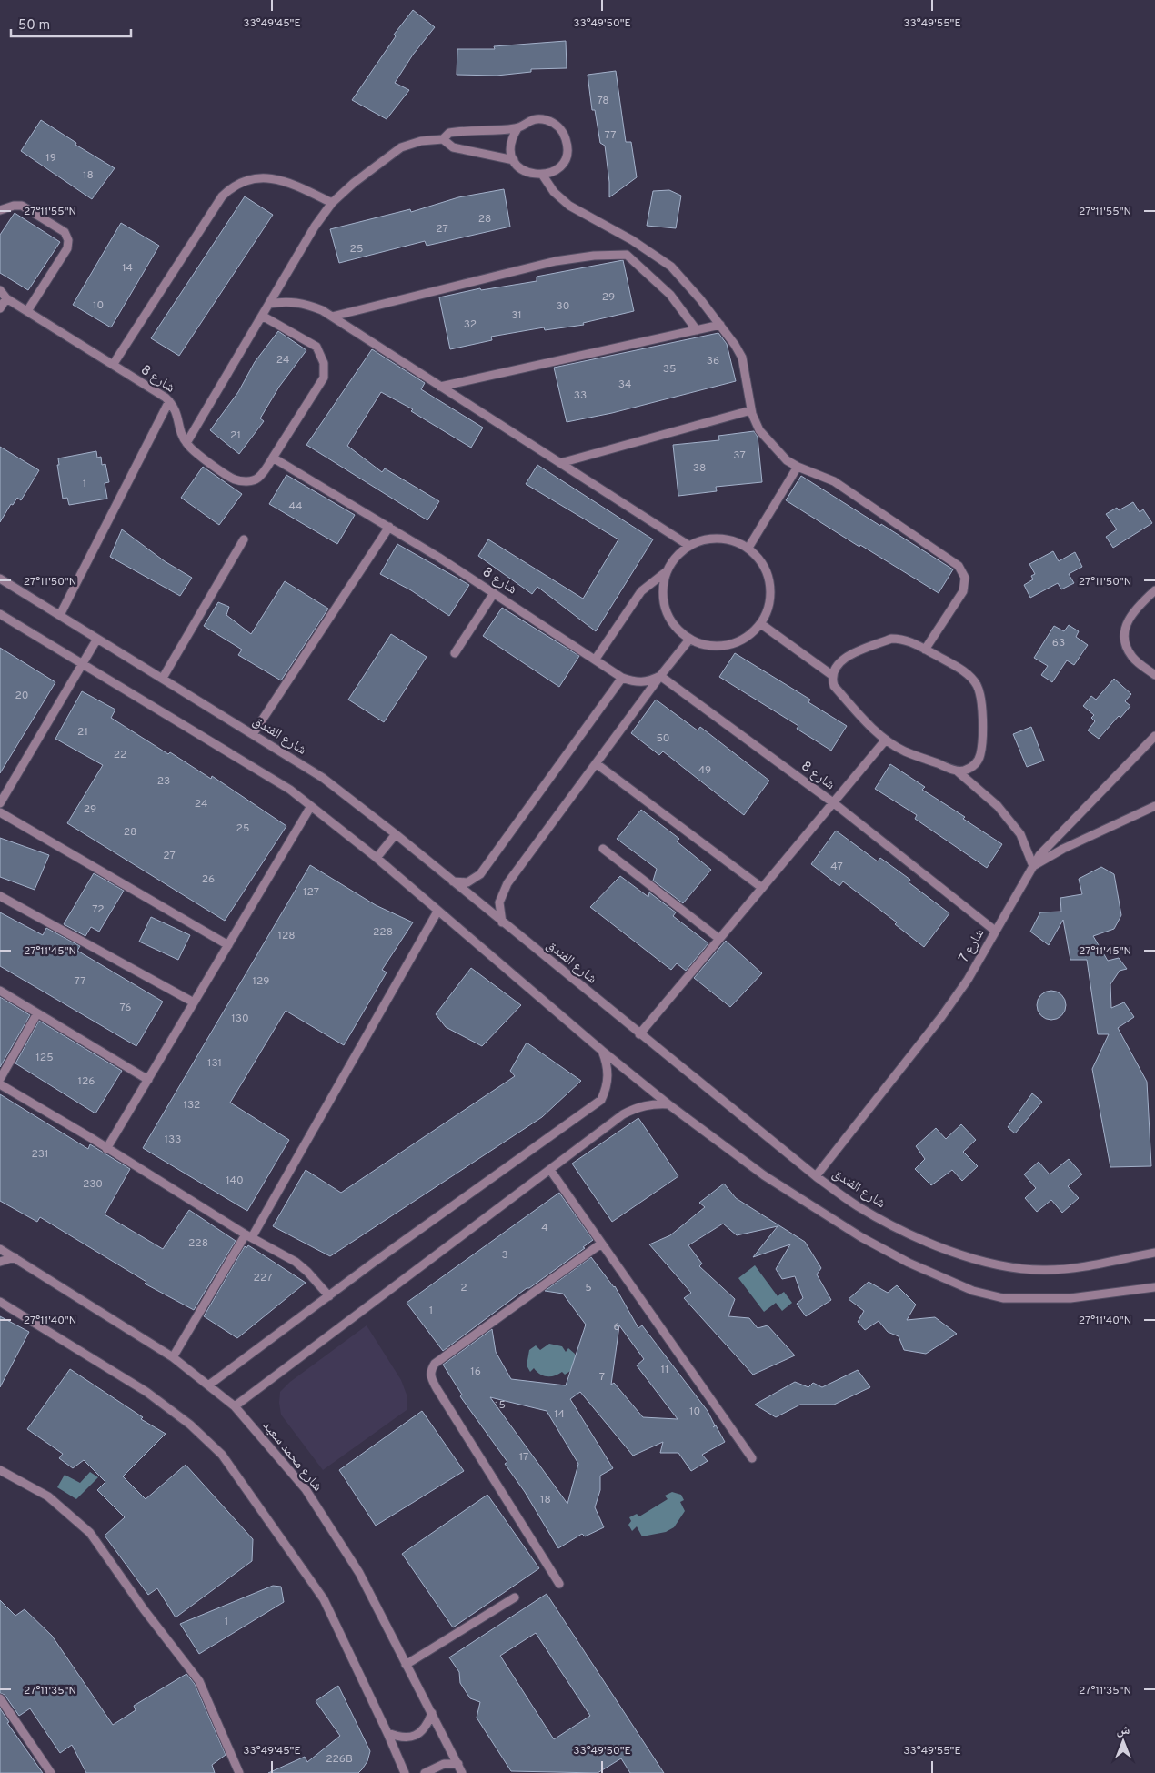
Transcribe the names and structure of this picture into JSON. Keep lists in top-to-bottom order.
{
  "streets": {
    "street": [
      "شارع 8",
      "شارع الفندق",
      "شارع 7",
      "شارع محمد سعيد"
    ]
  },
  "crossings": [
    ["شارع 8", "شارع 7"],
    ["شارع الفندق", "شارع 7"]
  ],
  "house_numbers": [
    "78",
    "77",
    "19",
    "18",
    "28",
    "27",
    "25",
    "14",
    "29",
    "10",
    "30",
    "31",
    "32",
    "24",
    "36",
    "35",
    "34",
    "33",
    "21",
    "37",
    "38",
    "1",
    "44",
    "63",
    "20",
    "21",
    "50",
    "22",
    "49",
    "23",
    "24",
    "29",
    "25",
    "28",
    "27",
    "47",
    "26",
    "127",
    "72",
    "228",
    "128",
    "77",
    "129",
    "76",
    "130",
    "125",
    "131",
    "126",
    "132",
    "133",
    "231",
    "140",
    "230",
    "4",
    "228",
    "3",
    "227",
    "2",
    "5",
    "1",
    "6",
    "11",
    "16",
    "7",
    "15",
    "10",
    "14",
    "17",
    "18",
    "1",
    "226B"
  ],
  "scale_bar": "50 m",
  "north": "top",
  "coordinates": [
    "33°49'45\"E",
    "33°49'50\"E",
    "33°49'55\"E",
    "27°11'55\"N",
    "27°11'50\"N",
    "27°11'45\"N",
    "27°11'40\"N",
    "27°11'35\"N"
  ]
}
